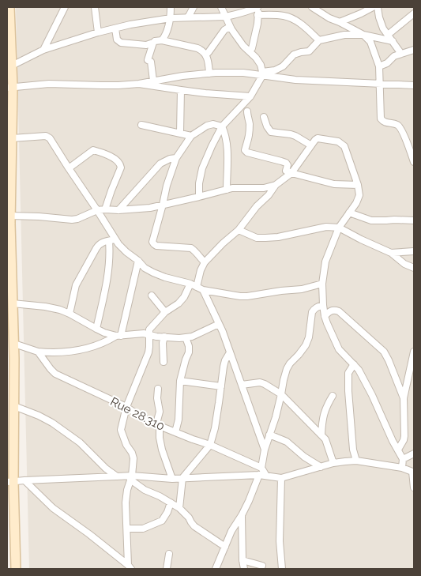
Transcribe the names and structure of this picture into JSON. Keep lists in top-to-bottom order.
{
  "streets": {
    "street": ["Rue 28.310"]
  }
}
